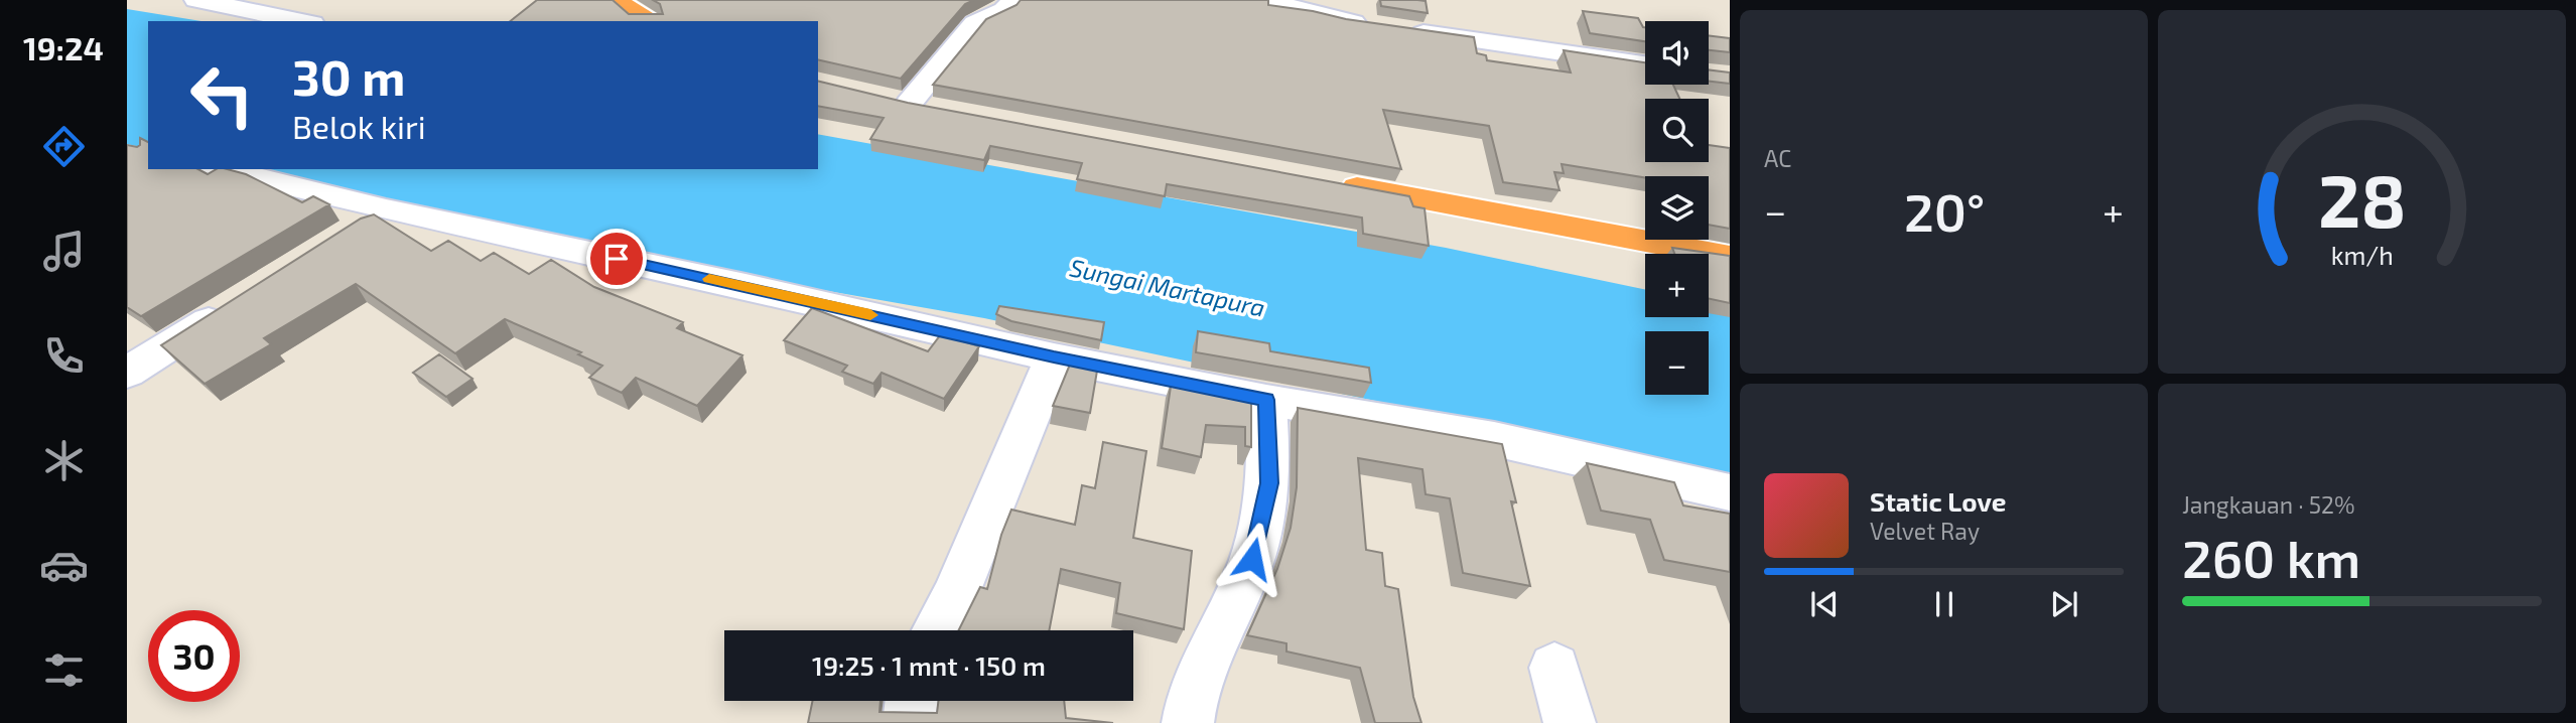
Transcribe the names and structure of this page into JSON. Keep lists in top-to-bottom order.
{
  "water": ["Sungai Martapura"],
  "page": {
    "tabs": "19:24",
    "tile": [
      "AC",
      ["Jangkauan · 52%", "260 km"]
    ],
    "map_buttons": ["+", "−"],
    "turn": ["30 m", "Belok kiri"],
    "heat": ["−", "20°", "+"],
    "song": ["Static Love", "Velvet Ray"],
    "limit": "30",
    "trip": "19:25 · 1 mnt · 150 m",
    "gauge": ["28", "km/h"]
  }
}
